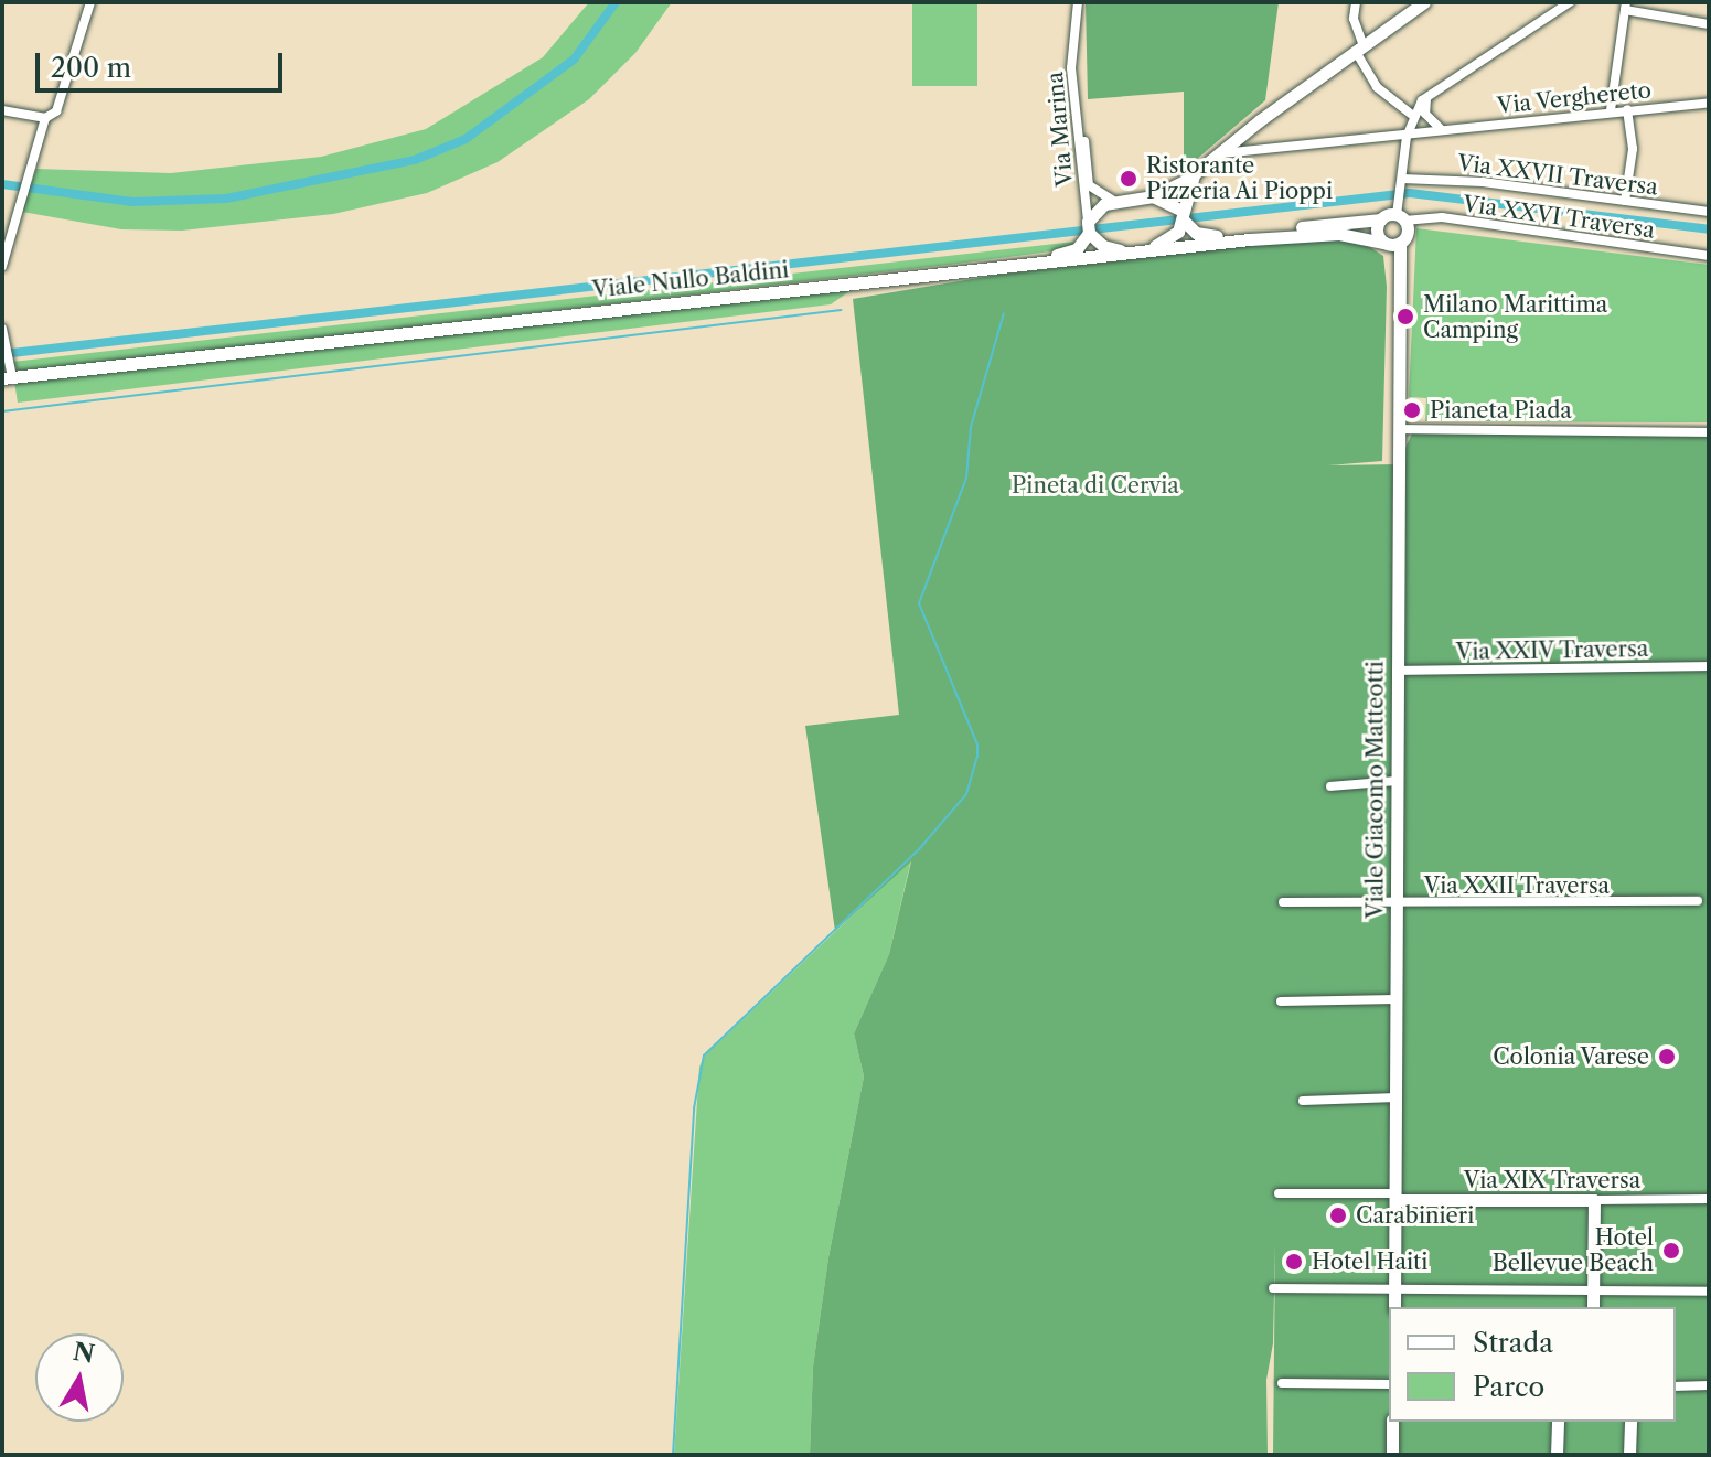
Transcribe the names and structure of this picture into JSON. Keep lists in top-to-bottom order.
{
  "streets": {
    "street": [
      "Via Verghereto",
      "Via Marina",
      "Via XXVII Traversa",
      "Via XXVI Traversa",
      "Viale Nullo Baldini",
      "Via XXIV Traversa",
      "Viale Giacomo Matteotti",
      "Via XXII Traversa",
      "Via XIX Traversa"
    ]
  },
  "crossings": [
    ["Viale Nullo Baldini", "Viale Giacomo Matteotti"],
    ["Via XXIV Traversa", "Viale Giacomo Matteotti"],
    ["Viale Giacomo Matteotti", "Via XXII Traversa"],
    ["Viale Giacomo Matteotti", "Via XIX Traversa"]
  ],
  "parks": ["Pineta di Cervia"],
  "places": [
    "Ristorante Pizzeria Ai Pioppi",
    "Milano Marittima Camping",
    "Pianeta Piada",
    "Colonia Varese",
    "Carabinieri",
    "Hotel Bellevue Beach",
    "Hotel Haiti"
  ],
  "legend": ["Strada", "Parco"],
  "scale_bar": "200 m",
  "north": "top"
}
